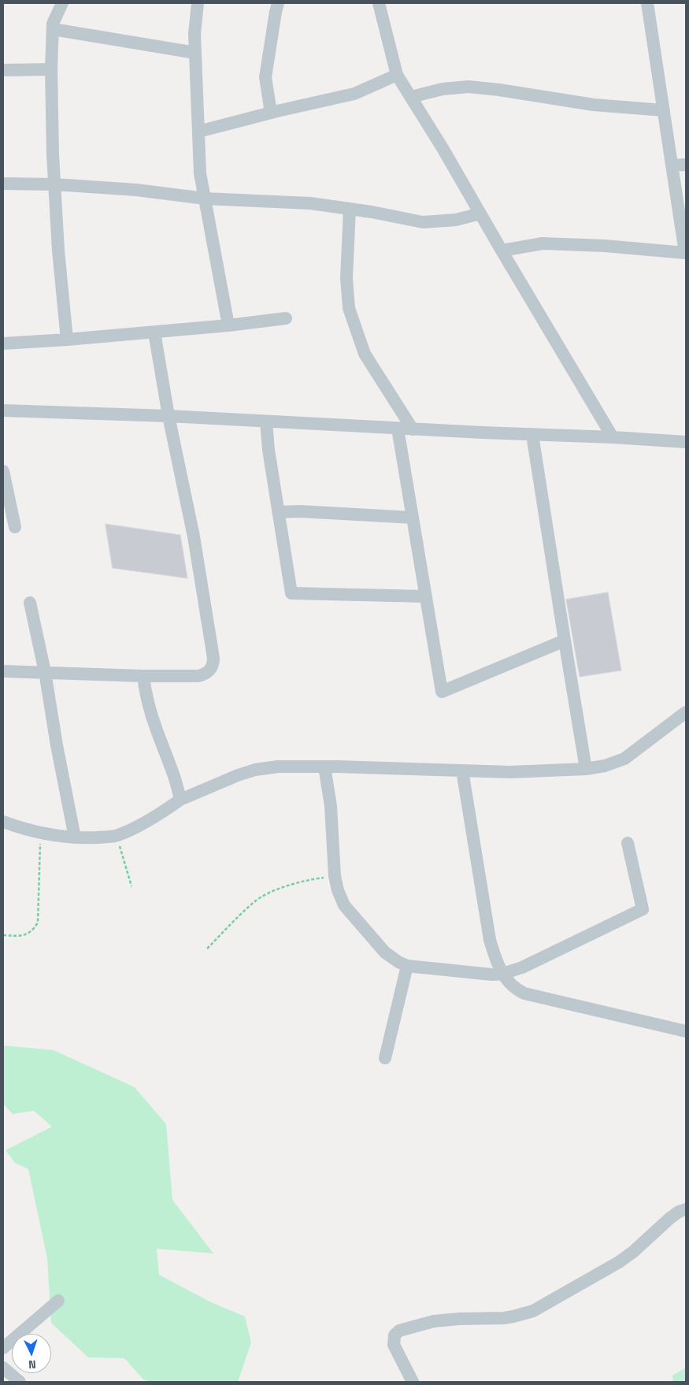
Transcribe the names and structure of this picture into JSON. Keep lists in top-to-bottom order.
{
  "north": "bottom"
}
